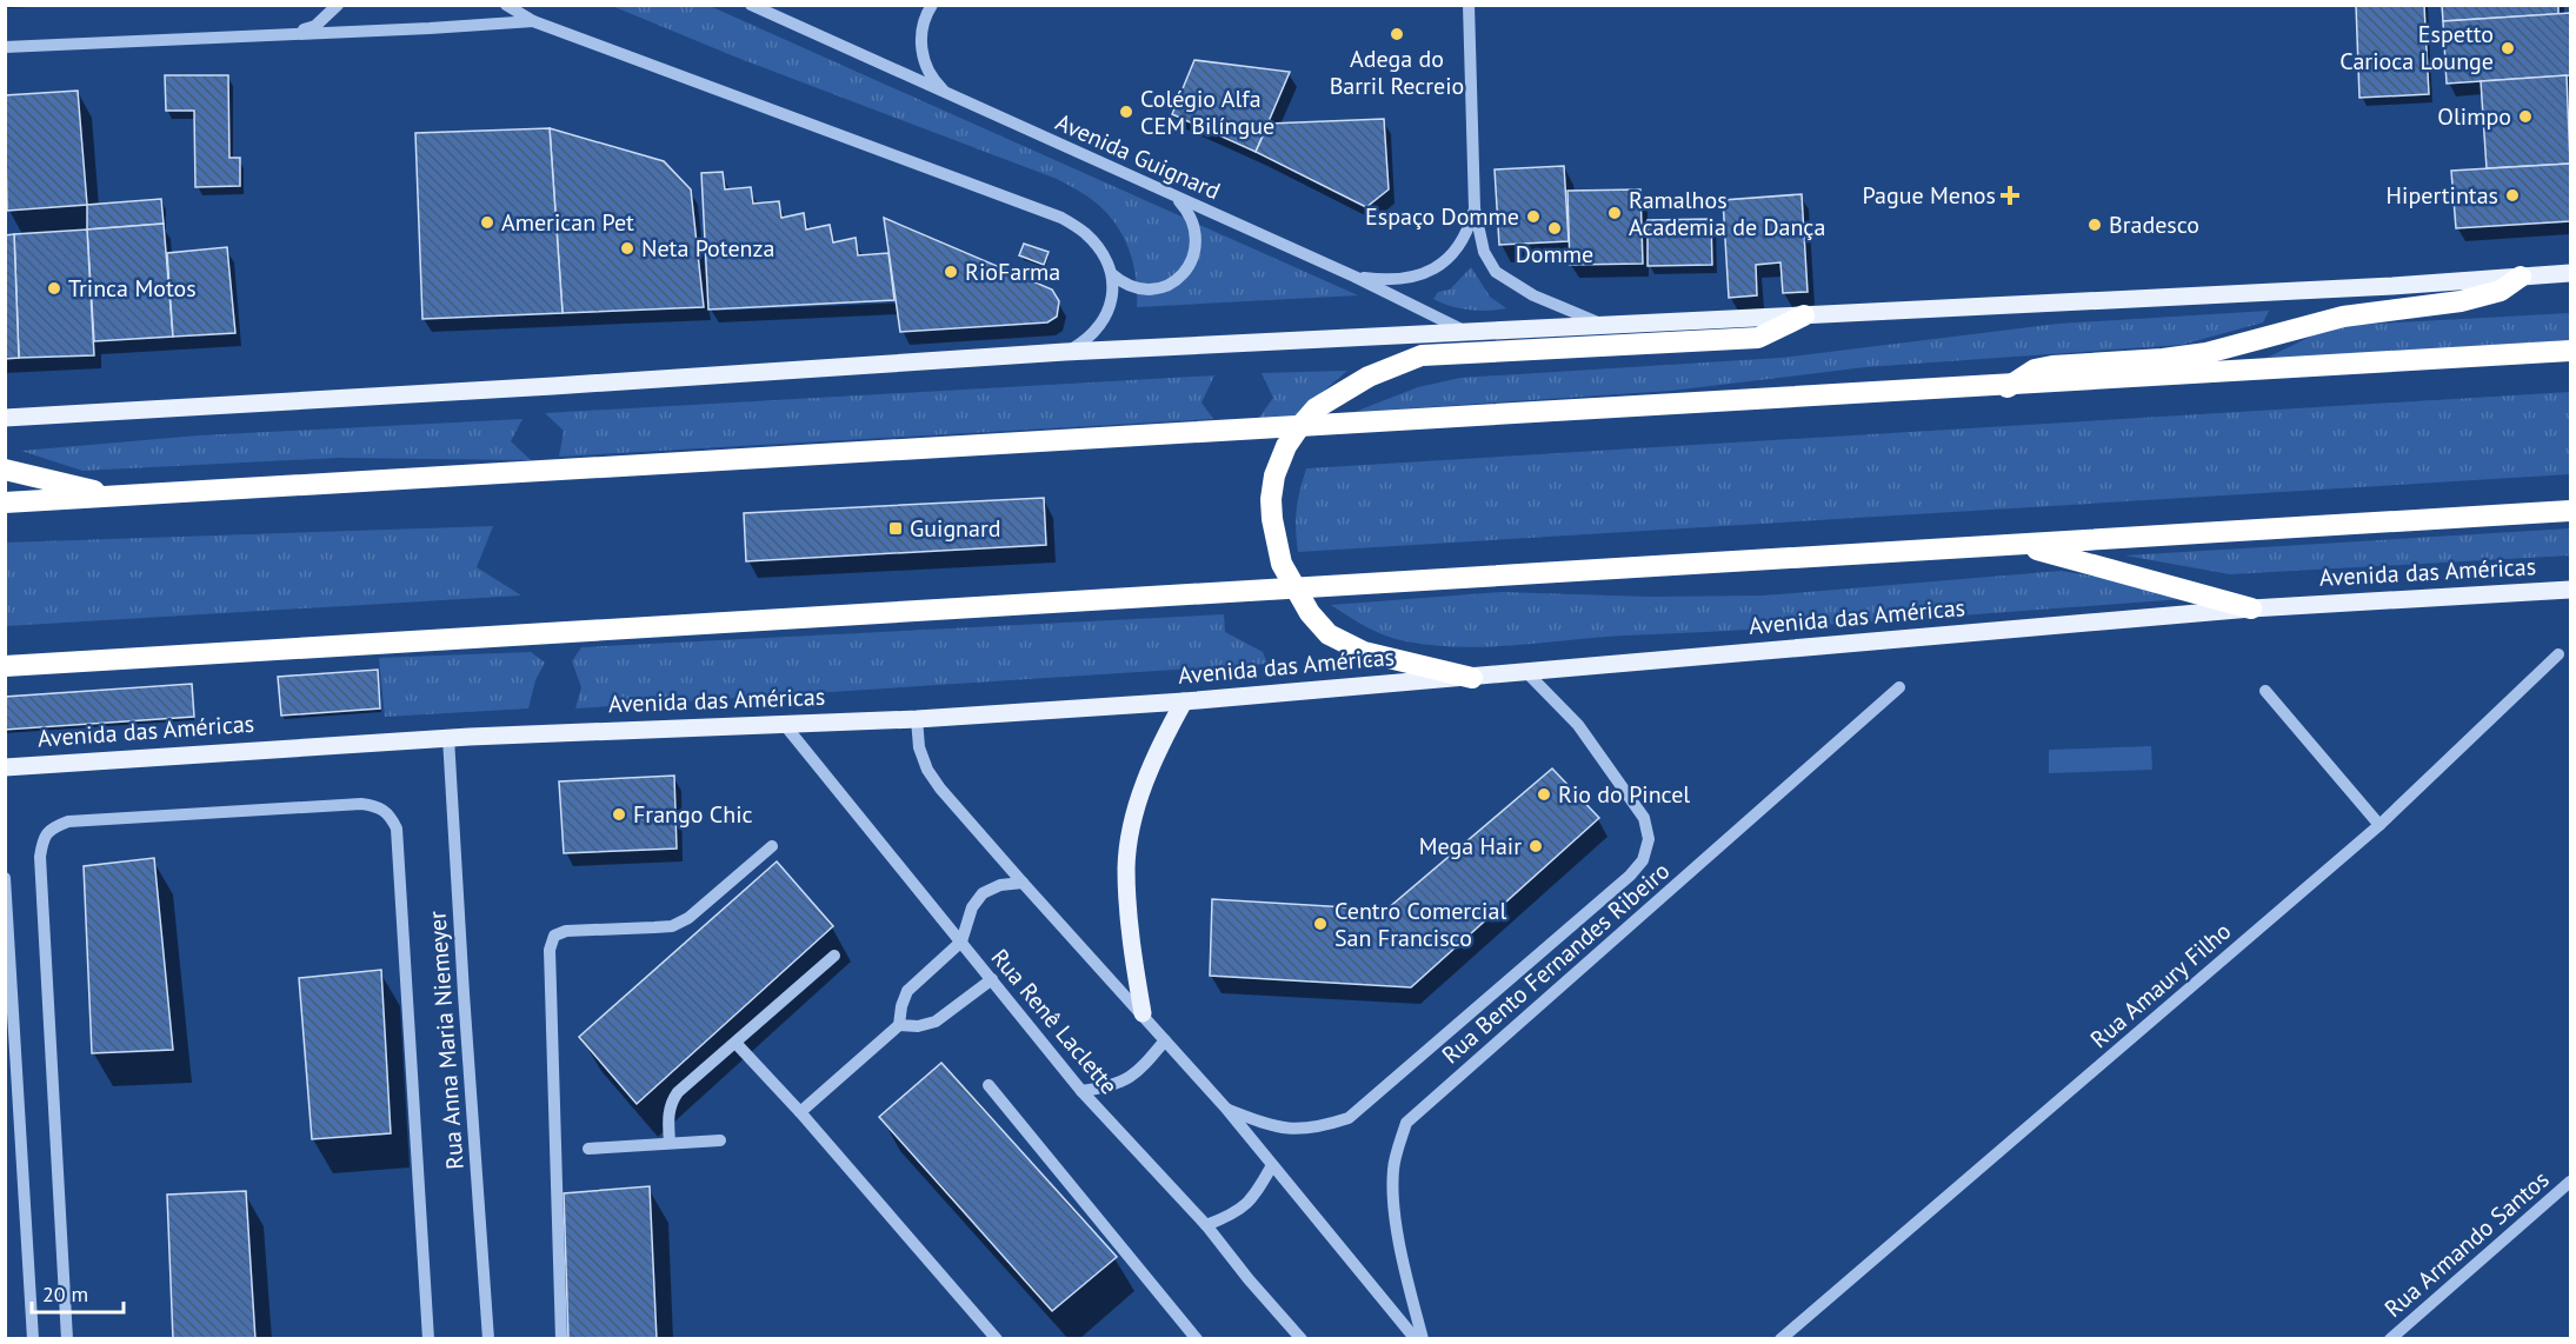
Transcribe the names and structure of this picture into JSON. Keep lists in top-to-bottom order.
{
  "streets": {
    "main road": ["Avenida das Américas"],
    "street": [
      "Avenida Guignard",
      "Rua Bento Fernandes Ribeiro",
      "Rua Amaury Filho",
      "Rua Renê Laclette",
      "Rua Anna Maria Niemeyer",
      "Rua Armando Santos"
    ]
  },
  "crossings": [
    ["Avenida das Américas", "Rua Bento Fernandes Ribeiro"],
    ["Avenida das Américas", "Rua Renê Laclette"],
    ["Avenida das Américas", "Rua Anna Maria Niemeyer"]
  ],
  "places": {
    "other": [
      "Adega do Barril Recreio",
      "Espetto Carioca Lounge",
      "Colégio Alfa CEM Bilíngue",
      "Olimpo",
      "Hipertintas",
      "Ramalhos Academia de Dança",
      "Espaço Domme",
      "American Pet",
      "Bradesco",
      "Domme",
      "Neta Potenza",
      "RioFarma",
      "Trinca Motos",
      "Rio do Pincel",
      "Frango Chic",
      "Mega Hair",
      "Centro Comercial San Francisco"
    ],
    "health": ["Pague Menos"],
    "transit": ["Guignard"]
  },
  "scale_bar": "20 m"
}
